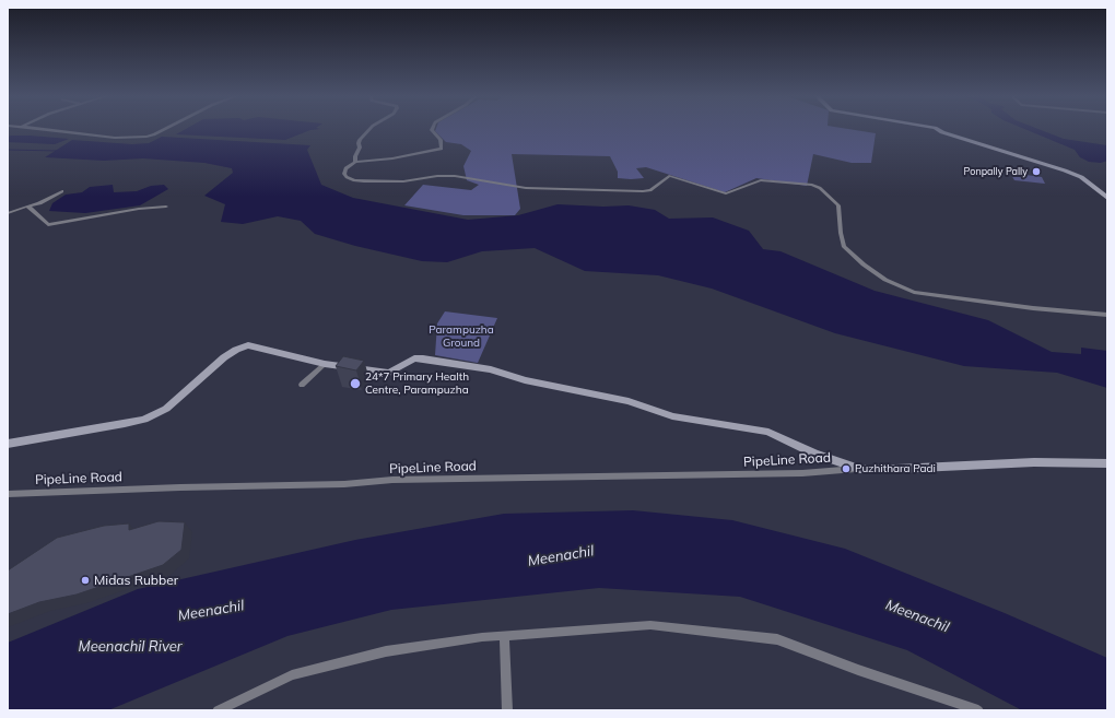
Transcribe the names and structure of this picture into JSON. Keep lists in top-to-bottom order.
{
  "streets": {
    "street": ["PipeLine Road"]
  },
  "water": ["Meenachil", "Meenachil River"],
  "parks": ["Parampuzha Ground"],
  "places": [
    "Ponpally Pally",
    "24*7 Primary Health Centre, Parampuzha",
    "Puzhithara Padi",
    "Midas Rubber"
  ]
}
